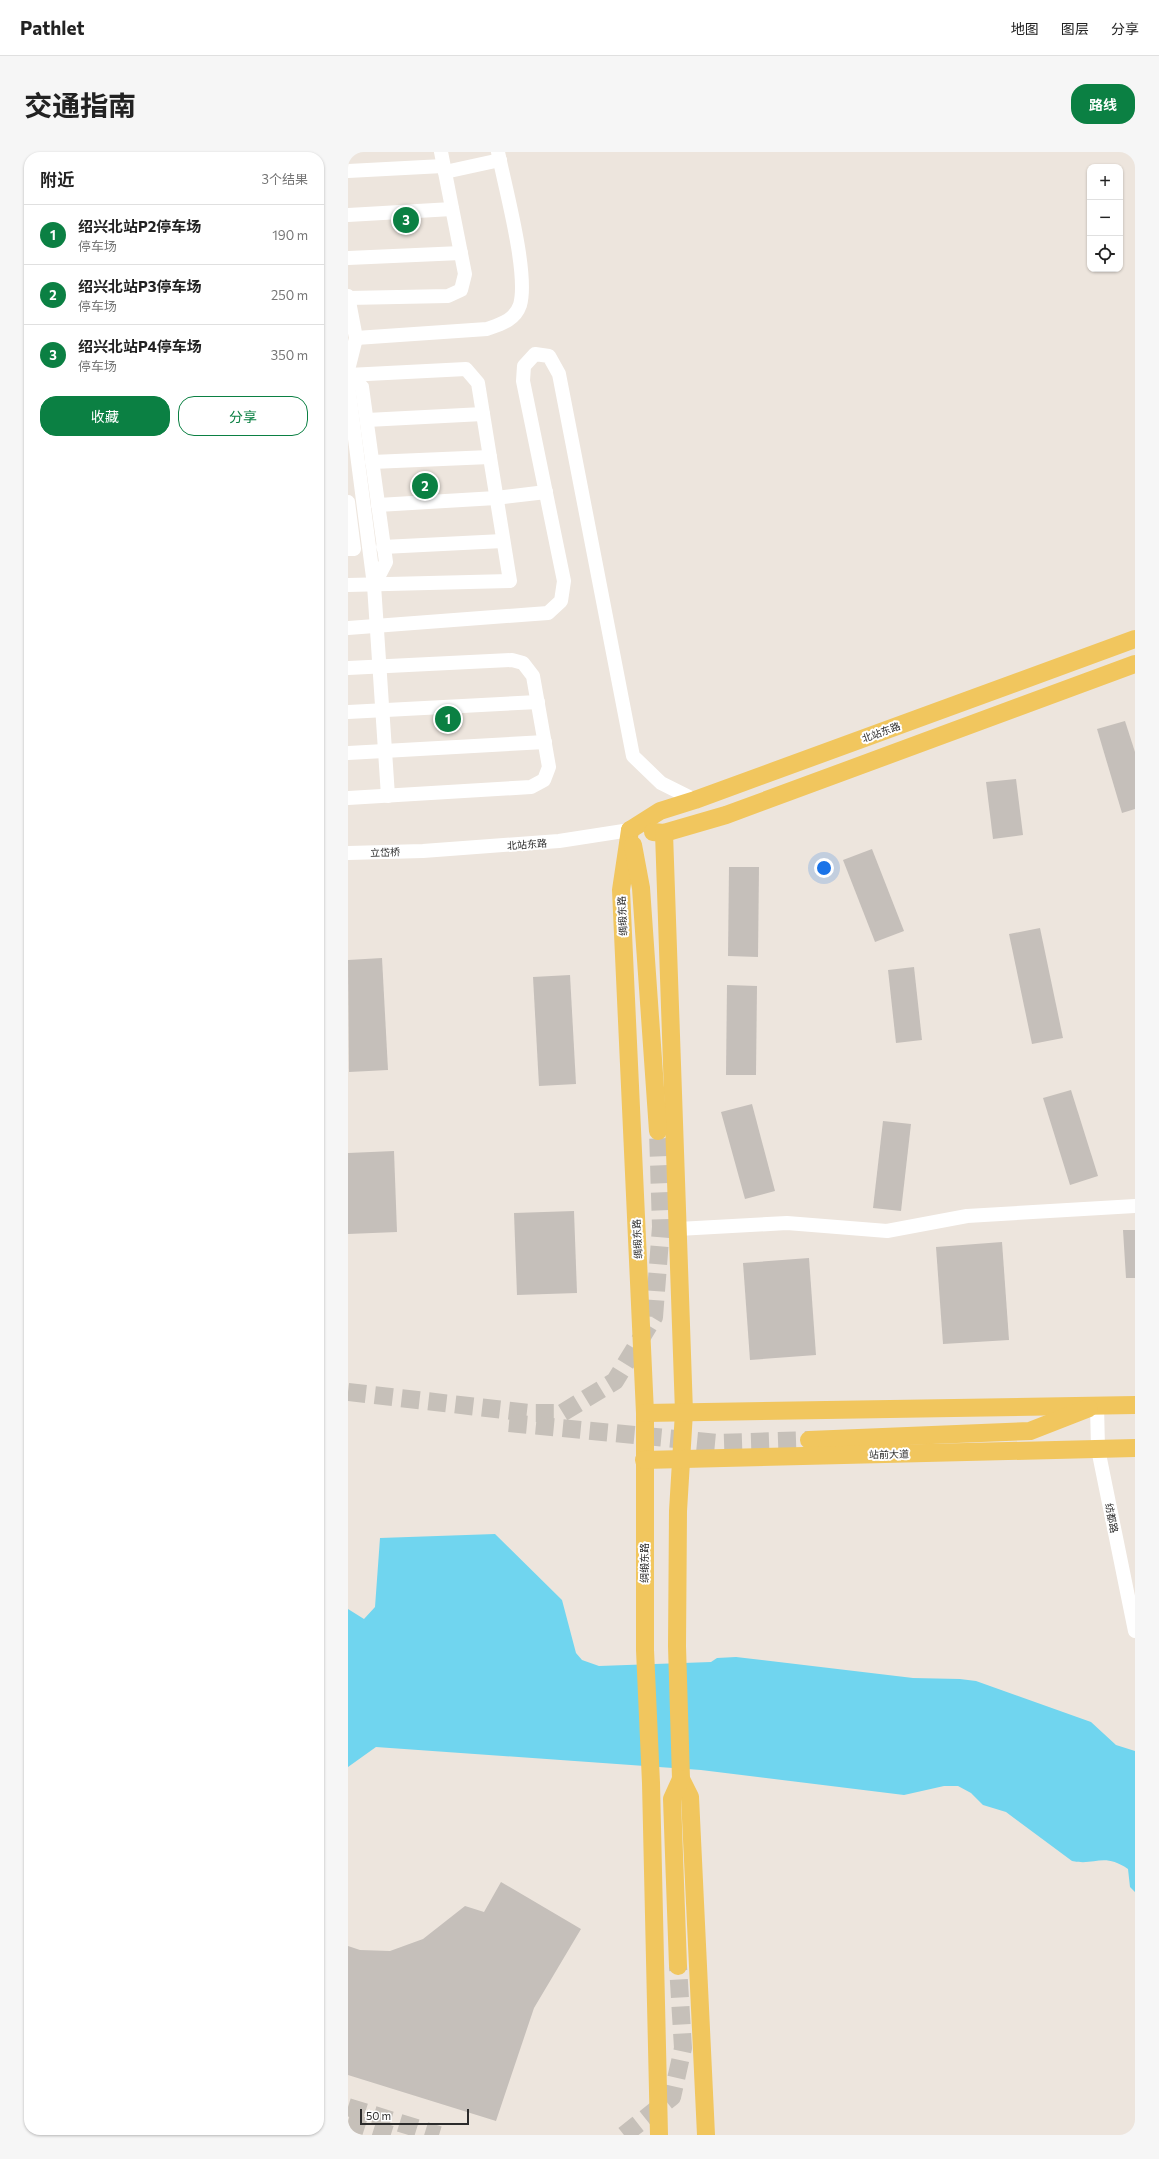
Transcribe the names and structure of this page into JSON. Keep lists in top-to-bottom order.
{
  "streets": {
    "main road": ["北站东路", "绸缎东路", "站前大道"],
    "street": ["立岱桥", "纺都路"]
  },
  "crossings": [
    ["北站东路", "立岱桥"],
    ["北站东路", "绸缎东路"],
    ["绸缎东路", "站前大道"],
    ["站前大道", "纺都路"]
  ],
  "scale_bar": "50 m",
  "page": {
    "header": "Pathlet",
    "nav": ["地图", "图层", "分享"],
    "title": "交通指南",
    "buttons": [
      "路线",
      ["收藏", "分享"]
    ],
    "heading": ["附近", "3个结果"],
    "map_buttons": ["+", "−"],
    "list": [
      {
        "mark": "1",
        "name": "绍兴北站P2停车场",
        "note": "停车场",
        "value": "190 m"
      },
      {
        "mark": "2",
        "name": "绍兴北站P3停车场",
        "note": "停车场",
        "value": "250 m"
      },
      {
        "mark": "3",
        "name": "绍兴北站P4停车场",
        "note": "停车场",
        "value": "350 m"
      }
    ],
    "pins": ["3", "2", "1"],
    "scale": "50 m"
  }
}
